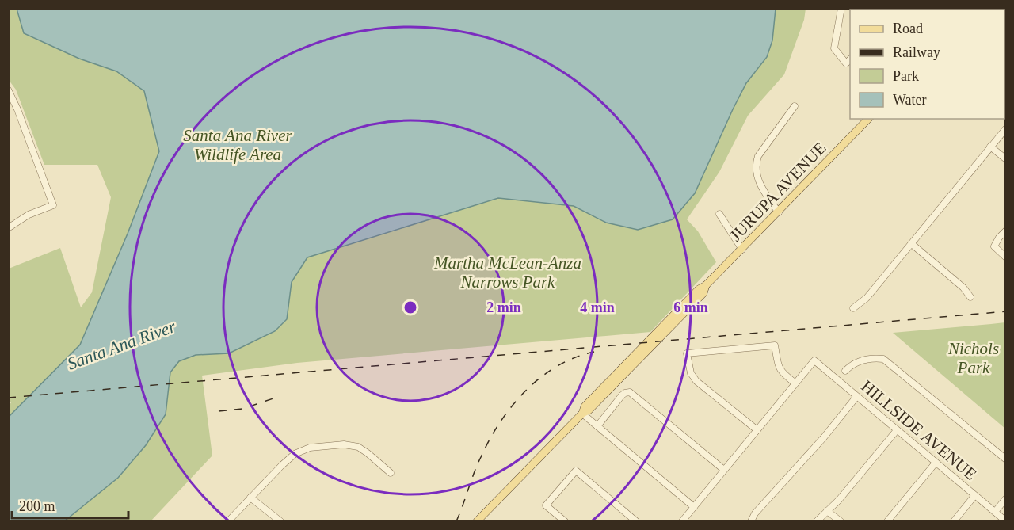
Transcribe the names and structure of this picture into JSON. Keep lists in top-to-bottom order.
{
  "streets": {
    "main road": ["JURUPA AVENUE"],
    "street": ["HILLSIDE AVENUE"]
  },
  "water": ["Santa Ana River"],
  "parks": ["Santa Ana River Wildlife Area", "Martha McLean-Anza Narrows Park", "Nichols Park"],
  "legend": [
    "Road",
    "Railway",
    "Park",
    "Water"
  ],
  "scale_bar": "200 m",
  "rings": ["2 min", "4 min", "6 min"]
}
